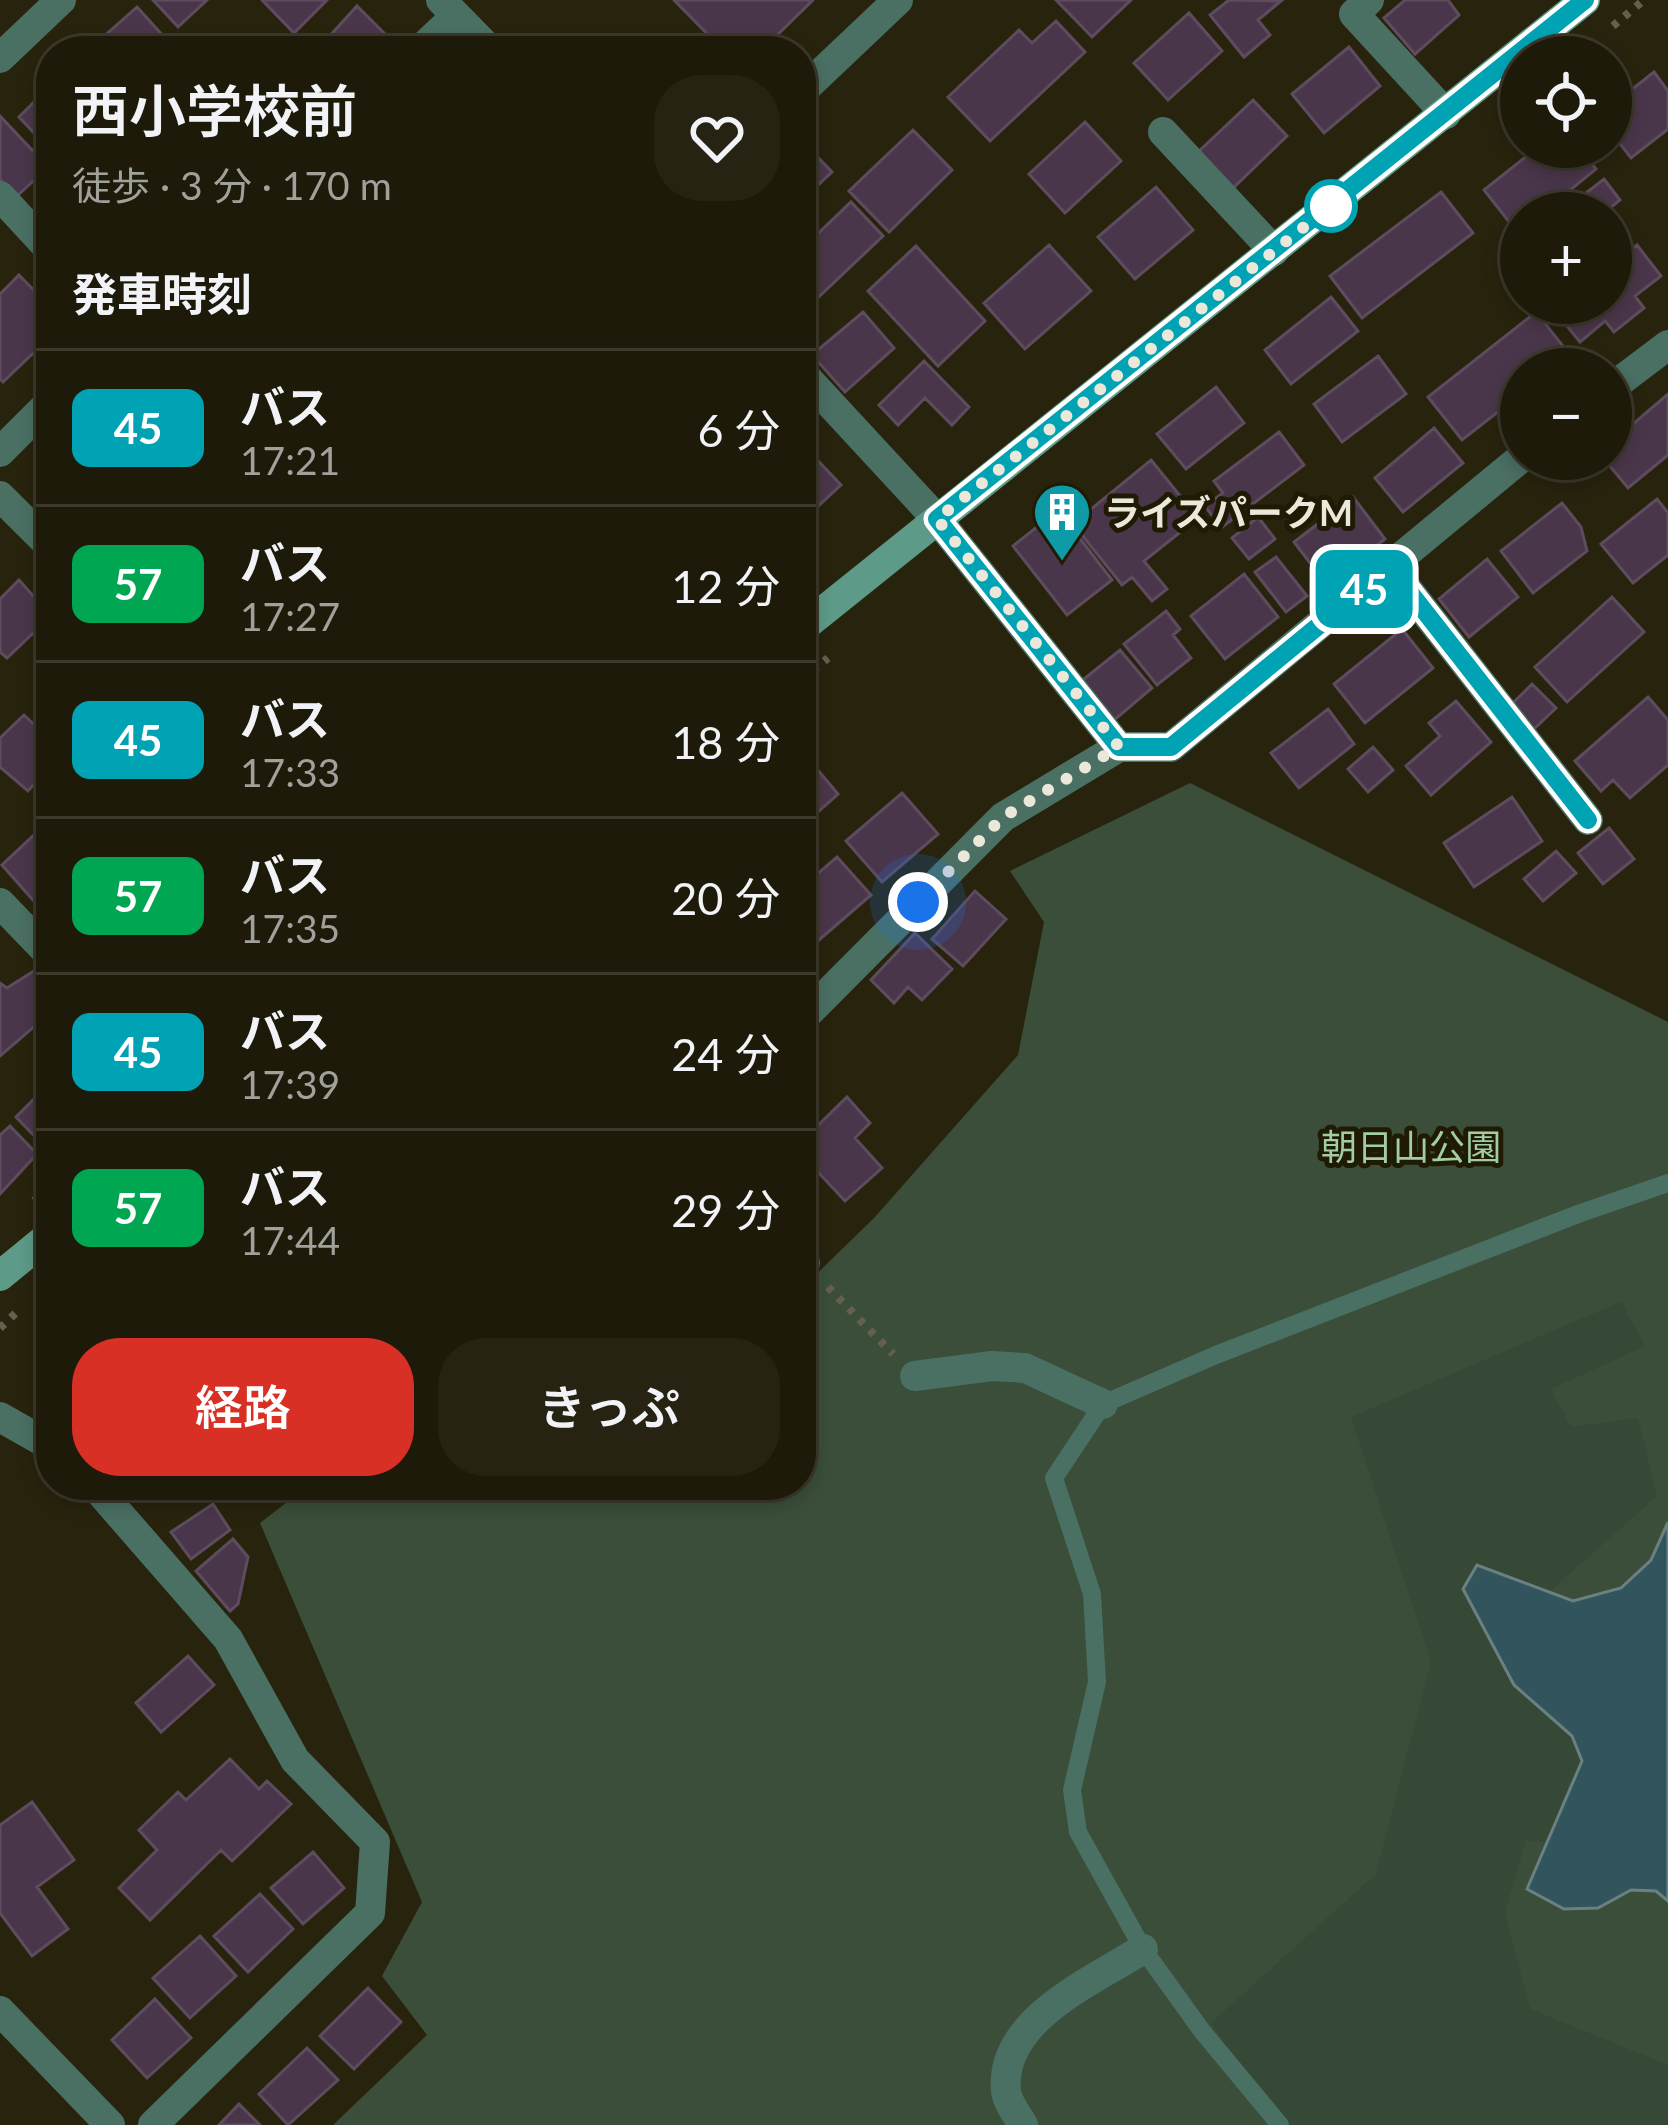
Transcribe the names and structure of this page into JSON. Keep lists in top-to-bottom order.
{
  "parks": ["朝日山公園"],
  "places": {
    "building": ["ライズパークM"]
  },
  "lines": ["bus line 45"],
  "page": {
    "on_map": "45",
    "map_buttons": ["+", "−"],
    "heading": [
      ["西小学校前", "徒歩 · 3 分 · 170 m"],
      "発車時刻"
    ],
    "list": [
      {
        "mark": "45",
        "name": "バス",
        "note": "17:21",
        "value": "6 分"
      },
      {
        "mark": "57",
        "name": "バス",
        "note": "17:27",
        "value": "12 分"
      },
      {
        "mark": "45",
        "name": "バス",
        "note": "17:33",
        "value": "18 分"
      },
      {
        "mark": "57",
        "name": "バス",
        "note": "17:35",
        "value": "20 分"
      },
      {
        "mark": "45",
        "name": "バス",
        "note": "17:39",
        "value": "24 分"
      },
      {
        "mark": "57",
        "name": "バス",
        "note": "17:44",
        "value": "29 分"
      }
    ],
    "buttons": ["経路", "きっぷ"]
  }
}
